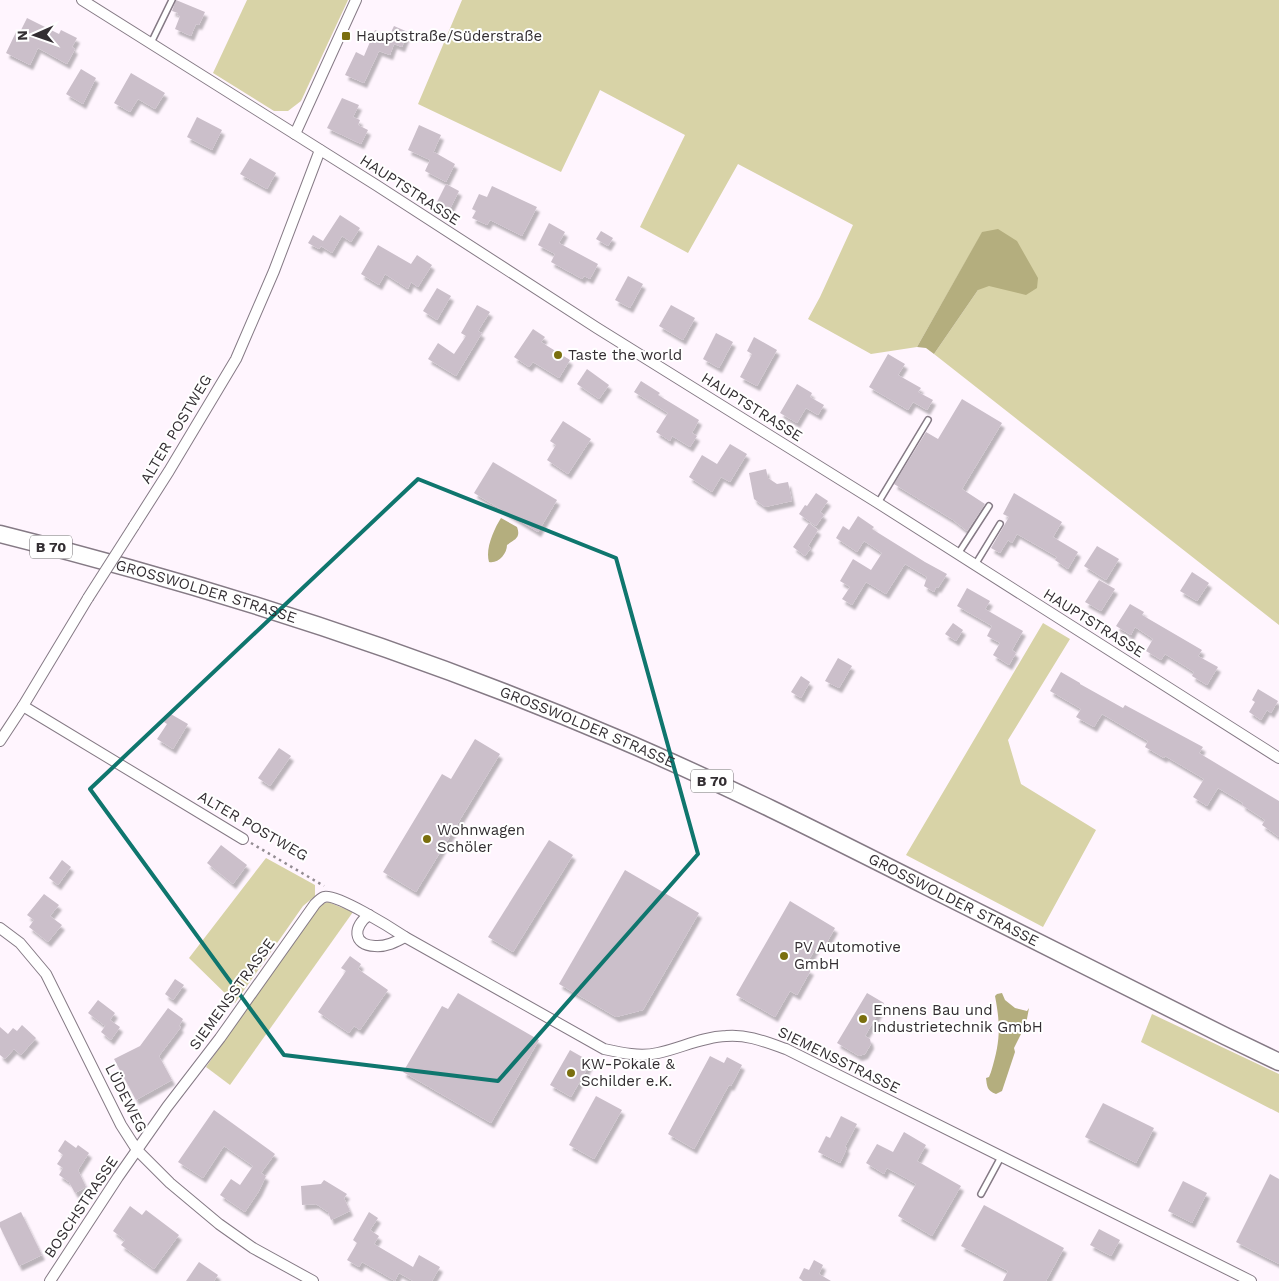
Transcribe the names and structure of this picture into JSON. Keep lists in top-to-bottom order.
{
  "streets": {
    "main road": ["B 70", "GROSSWOLDER STRASSE"],
    "street": [
      "HAUPTSTRASSE",
      "ALTER POSTWEG",
      "SIEMENSSTRASSE",
      "LÜDEWEG",
      "BOSCHSTRASSE"
    ]
  },
  "crossings": [
    ["HAUPTSTRASSE", "ALTER POSTWEG"],
    ["ALTER POSTWEG", "SIEMENSSTRASSE"],
    ["SIEMENSSTRASSE", "LÜDEWEG"],
    ["SIEMENSSTRASSE", "BOSCHSTRASSE"],
    ["LÜDEWEG", "BOSCHSTRASSE"]
  ],
  "places": {
    "transit": ["Hauptstraße/Süderstraße"],
    "other": [
      "Taste the world",
      "Wohnwagen Schöler",
      "PV Automotive GmbH",
      "Ennens Bau und Industrietechnik GmbH",
      "KW-Pokale & Schilder e.K."
    ]
  },
  "north": "left"
}
